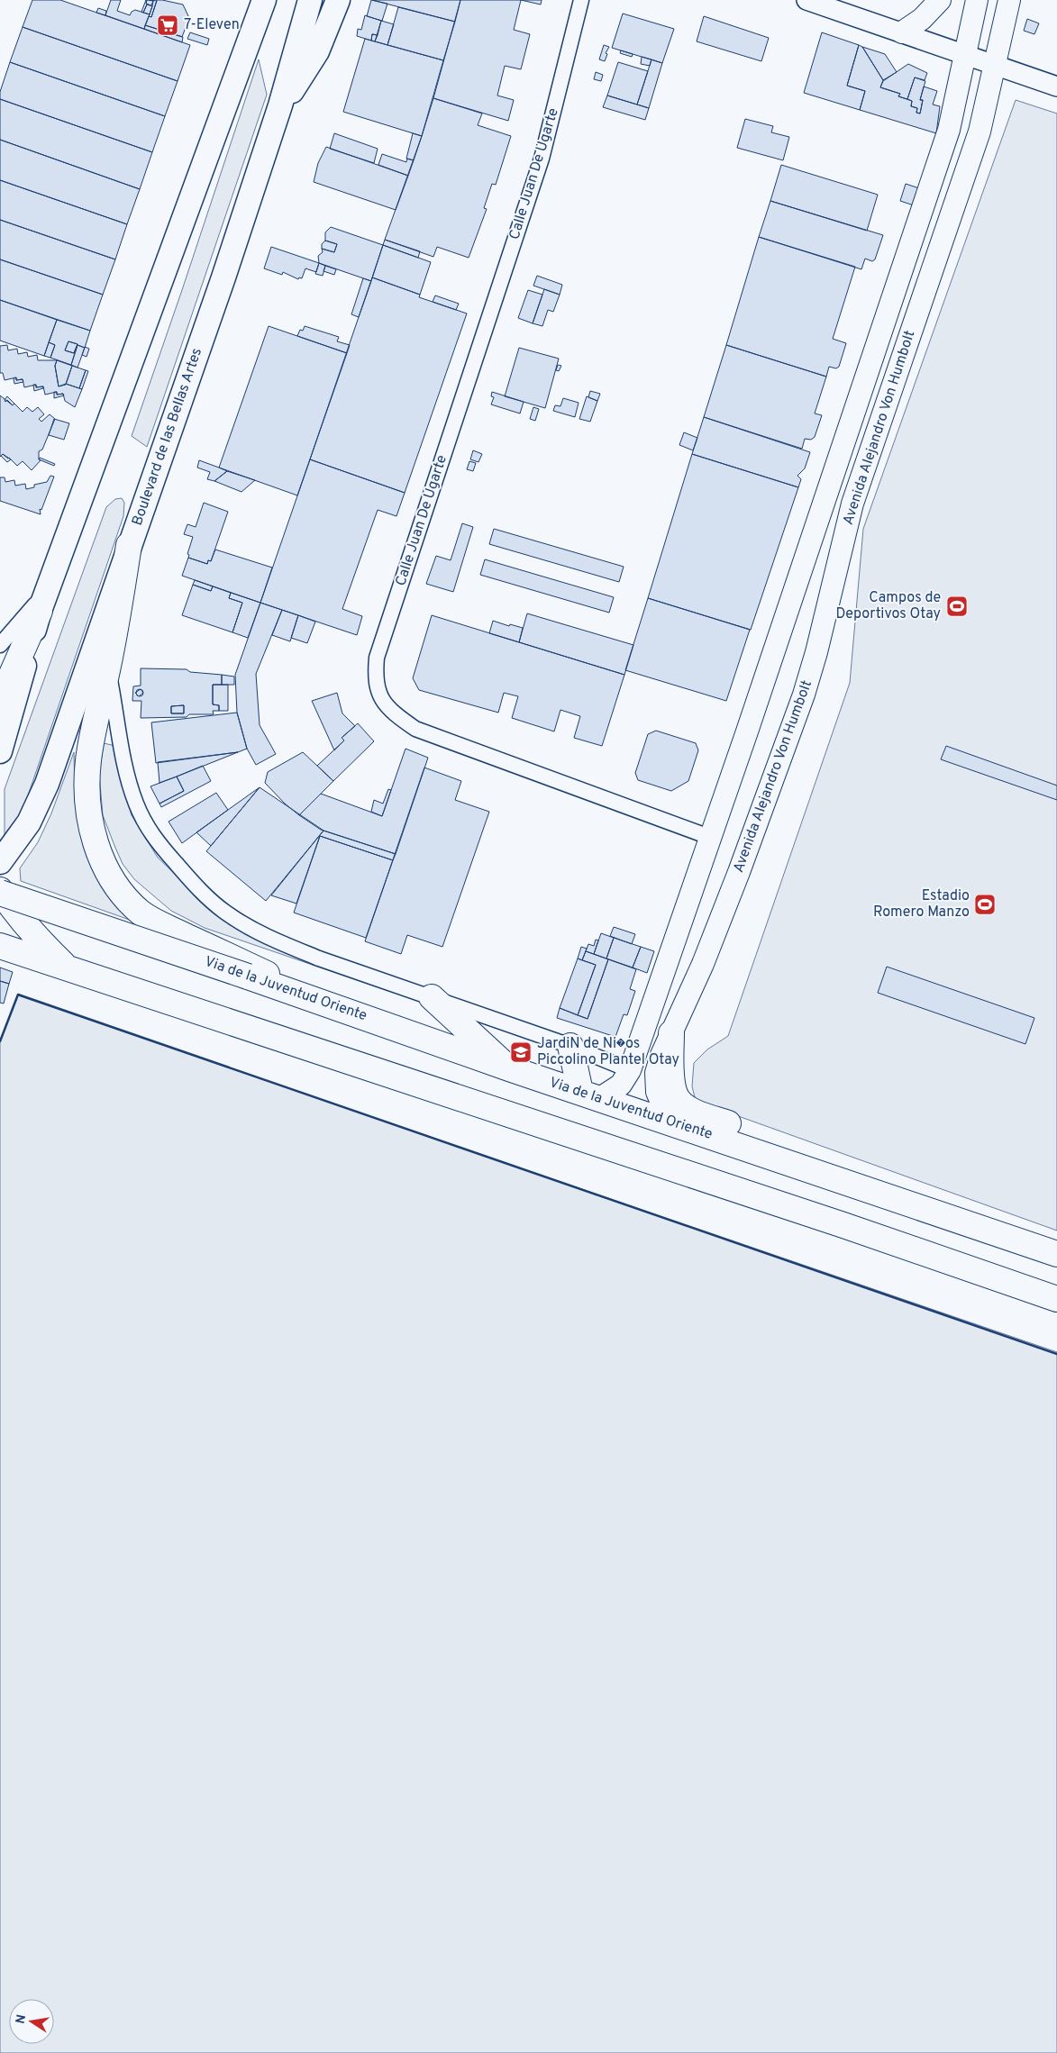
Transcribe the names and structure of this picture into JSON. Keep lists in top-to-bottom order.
{
  "streets": {
    "highway": ["Via de la Juventud Oriente"],
    "main road": ["Avenida Alejandro Von Humbolt", "Boulevard de las Bellas Artes"],
    "street": ["Calle Juan De Ugarte"]
  },
  "crossings": [
    ["Calle Juan De Ugarte", "Avenida Alejandro Von Humbolt"],
    ["Avenida Alejandro Von Humbolt", "Via de la Juventud Oriente"]
  ],
  "places": {
    "supermarket": ["7-Eleven"],
    "sports": ["Campos de Deportivos Otay", "Estadio Romero Manzo"],
    "school or university": ["JardiN de Ni�os Piccolino Plantel Otay"]
  },
  "north": "left"
}
